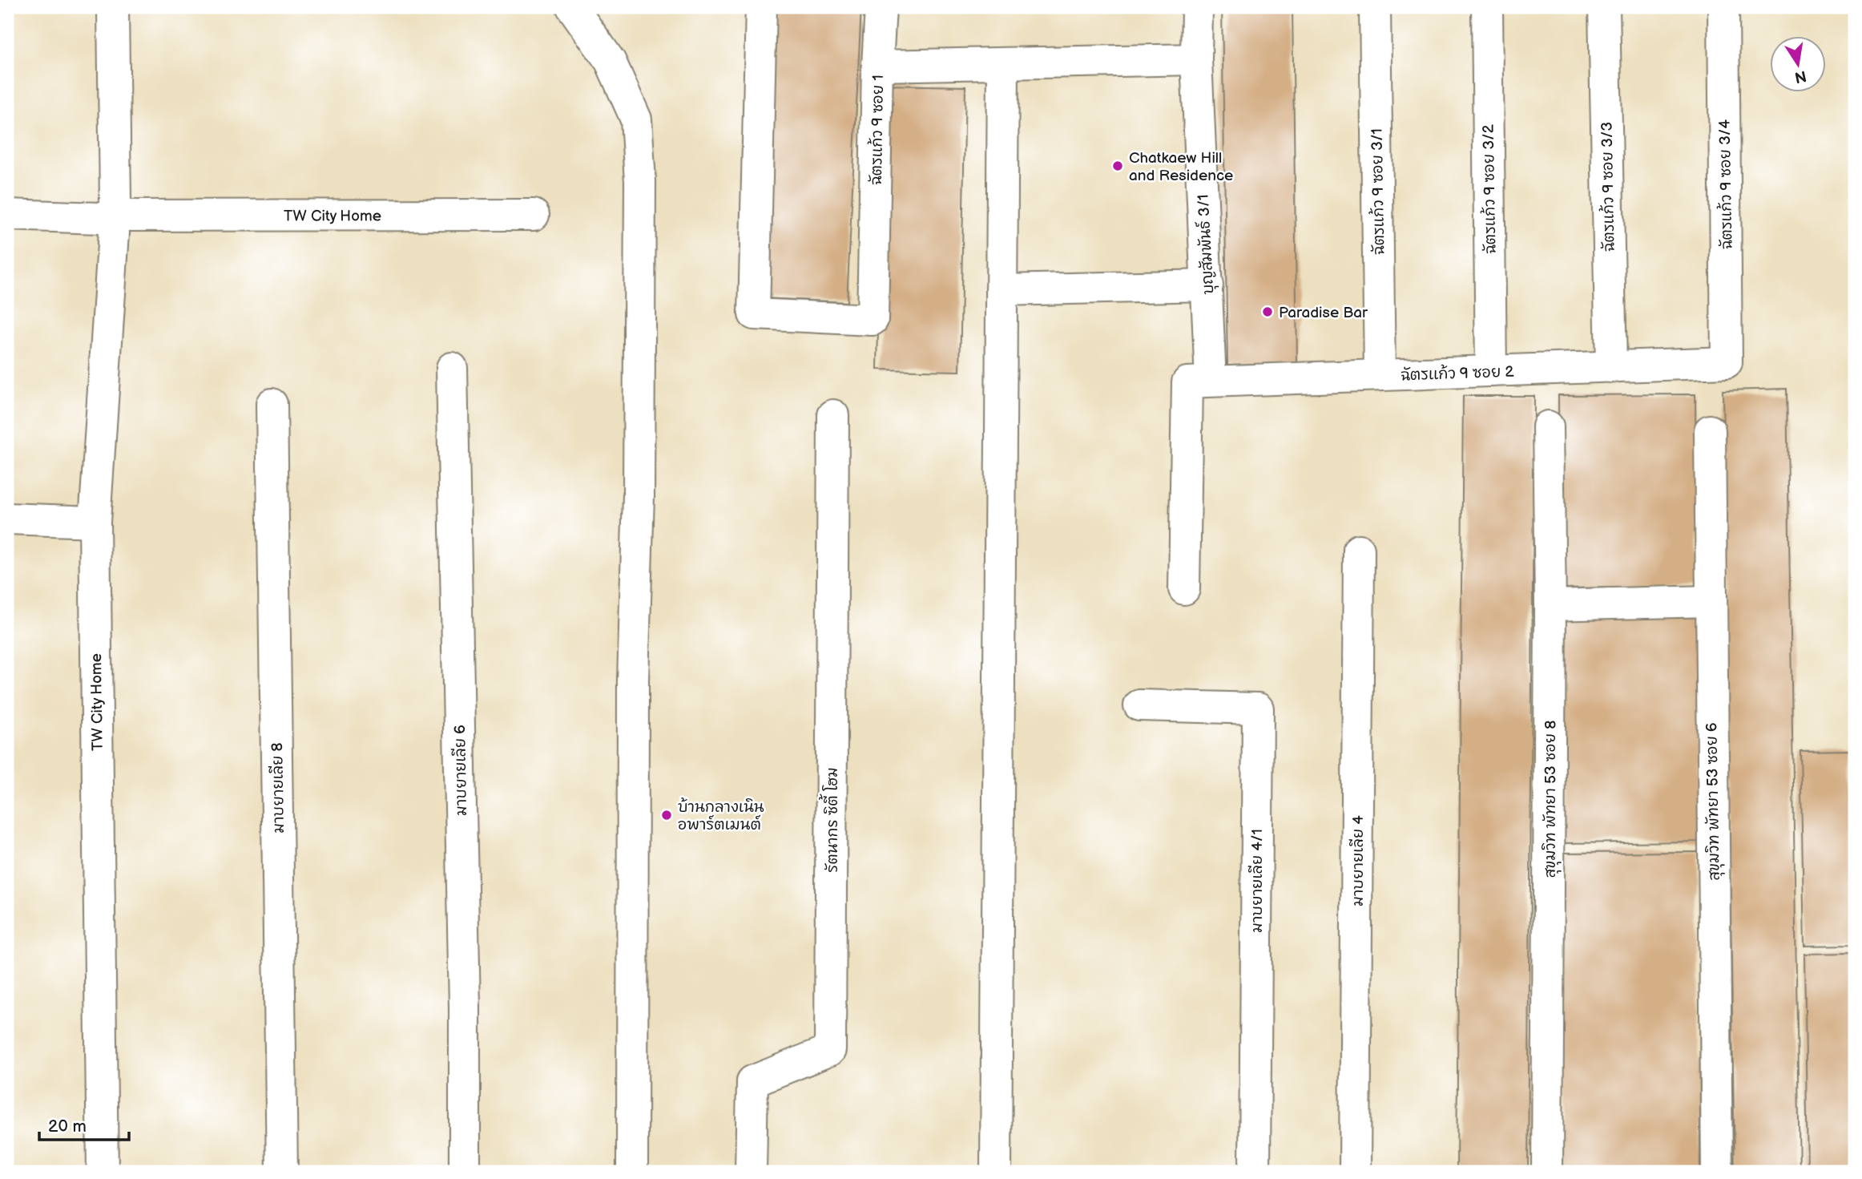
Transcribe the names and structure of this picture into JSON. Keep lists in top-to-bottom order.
{
  "streets": {
    "street": [
      "ฉัตรแก้ว 9 ซอย 1",
      "ฉัตรแก้ว 9 ซอย 3/4",
      "ฉัตรแก้ว 9 ซอย 3/3",
      "ฉัตรแก้ว 9 ซอย 3/2",
      "ฉัตรแก้ว 9 ซอย 3/1",
      "TW City Home",
      "บุญสัมพันธ์ 3/1",
      "ฉัตรแก้ว 9 ซอย 2",
      "มาบยายเลีย 6",
      "มาบยายเลีย 8",
      "สุขุมวิท พัทยา 53 ซอย 8",
      "สุขุมวิท พัทยา 53 ซอย 6",
      "รัตนากร ซิตี้ โฮม",
      "มาบยายเลีย 4",
      "มาบยายเลีย 4/1"
    ]
  },
  "crossings": [
    ["ฉัตรแก้ว 9 ซอย 1", "บุญสัมพันธ์ 3/1"],
    ["ฉัตรแก้ว 9 ซอย 3/4", "ฉัตรแก้ว 9 ซอย 2"],
    ["ฉัตรแก้ว 9 ซอย 3/3", "ฉัตรแก้ว 9 ซอย 2"],
    ["ฉัตรแก้ว 9 ซอย 3/2", "ฉัตรแก้ว 9 ซอย 2"],
    ["ฉัตรแก้ว 9 ซอย 3/1", "ฉัตรแก้ว 9 ซอย 2"],
    ["บุญสัมพันธ์ 3/1", "ฉัตรแก้ว 9 ซอย 2"]
  ],
  "places": ["Chatkaew Hill and Residence", "Paradise Bar", "บ้านกลางเนิน อพาร์ตเมนต์"],
  "scale_bar": "20 m",
  "north": "bottom"
}
